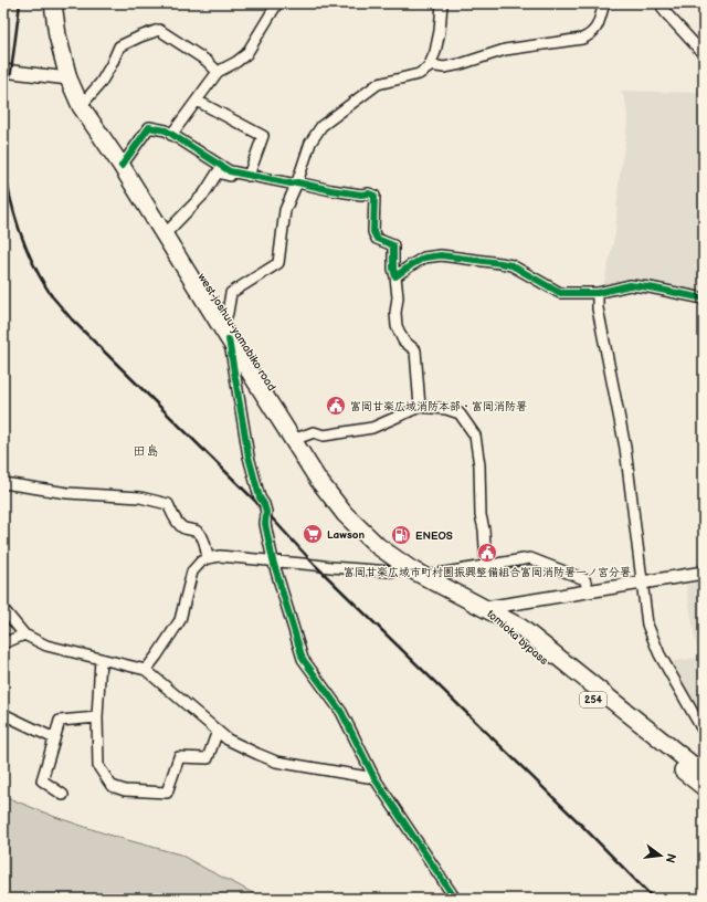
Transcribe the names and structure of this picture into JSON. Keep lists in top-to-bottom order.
{
  "streets": {
    "highway": ["west-joshuu-yamabiko road", "tomioka bypass", "254"]
  },
  "crossings": [
    ["west-joshuu-yamabiko road", "tomioka bypass"]
  ],
  "districts": ["田島"],
  "places": {
    "public building": ["富岡甘楽広域消防本部・富岡消防署", "富岡甘楽広域市町村圏振興整備組合富岡消防署一ノ宮分署"],
    "supermarket": ["Lawson"],
    "fuel station": ["ENEOS"]
  },
  "north": "right"
}
